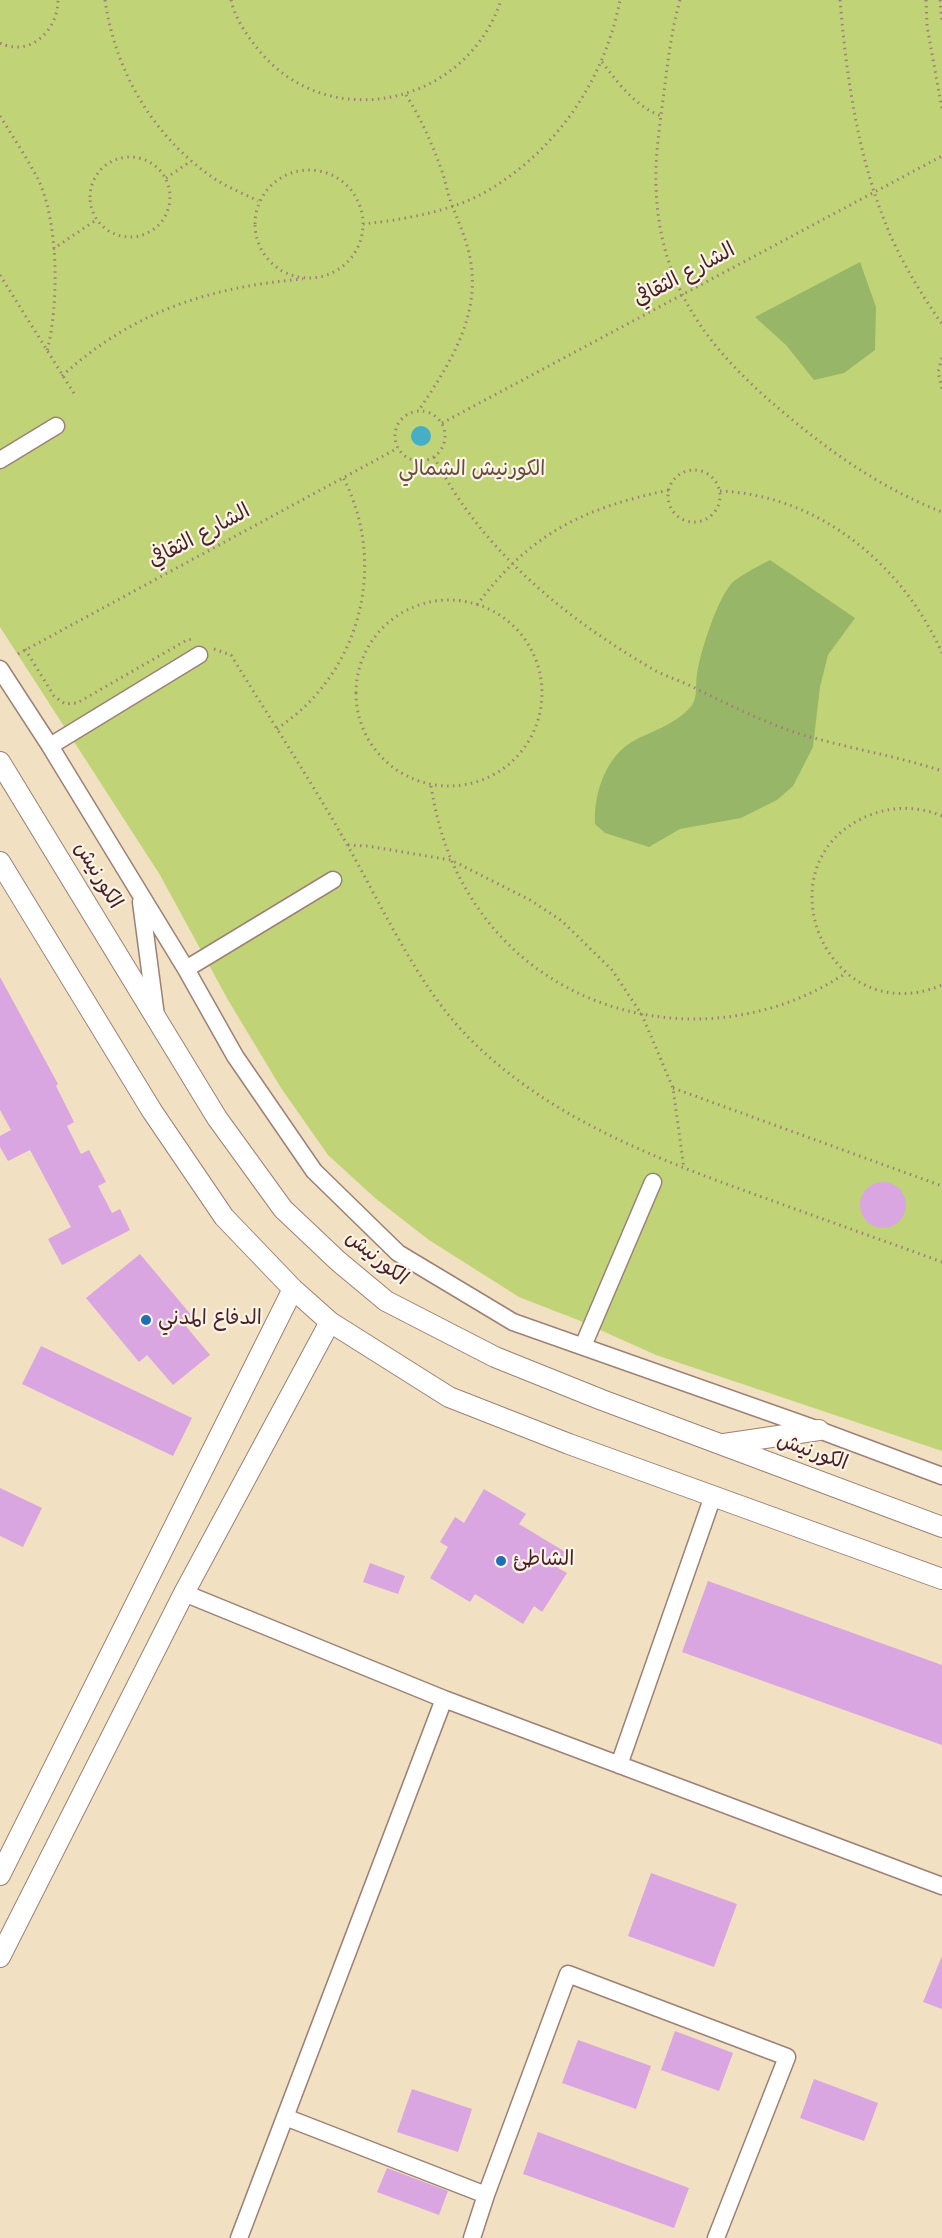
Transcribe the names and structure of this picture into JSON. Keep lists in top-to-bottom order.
{
  "streets": {
    "main road": ["الكورنيش"],
    "path": ["الشارع الثقافي"]
  },
  "parks": ["الكورنيش الشمالي"],
  "places": ["الدفاع المدني", "الشاطئ"]
}
